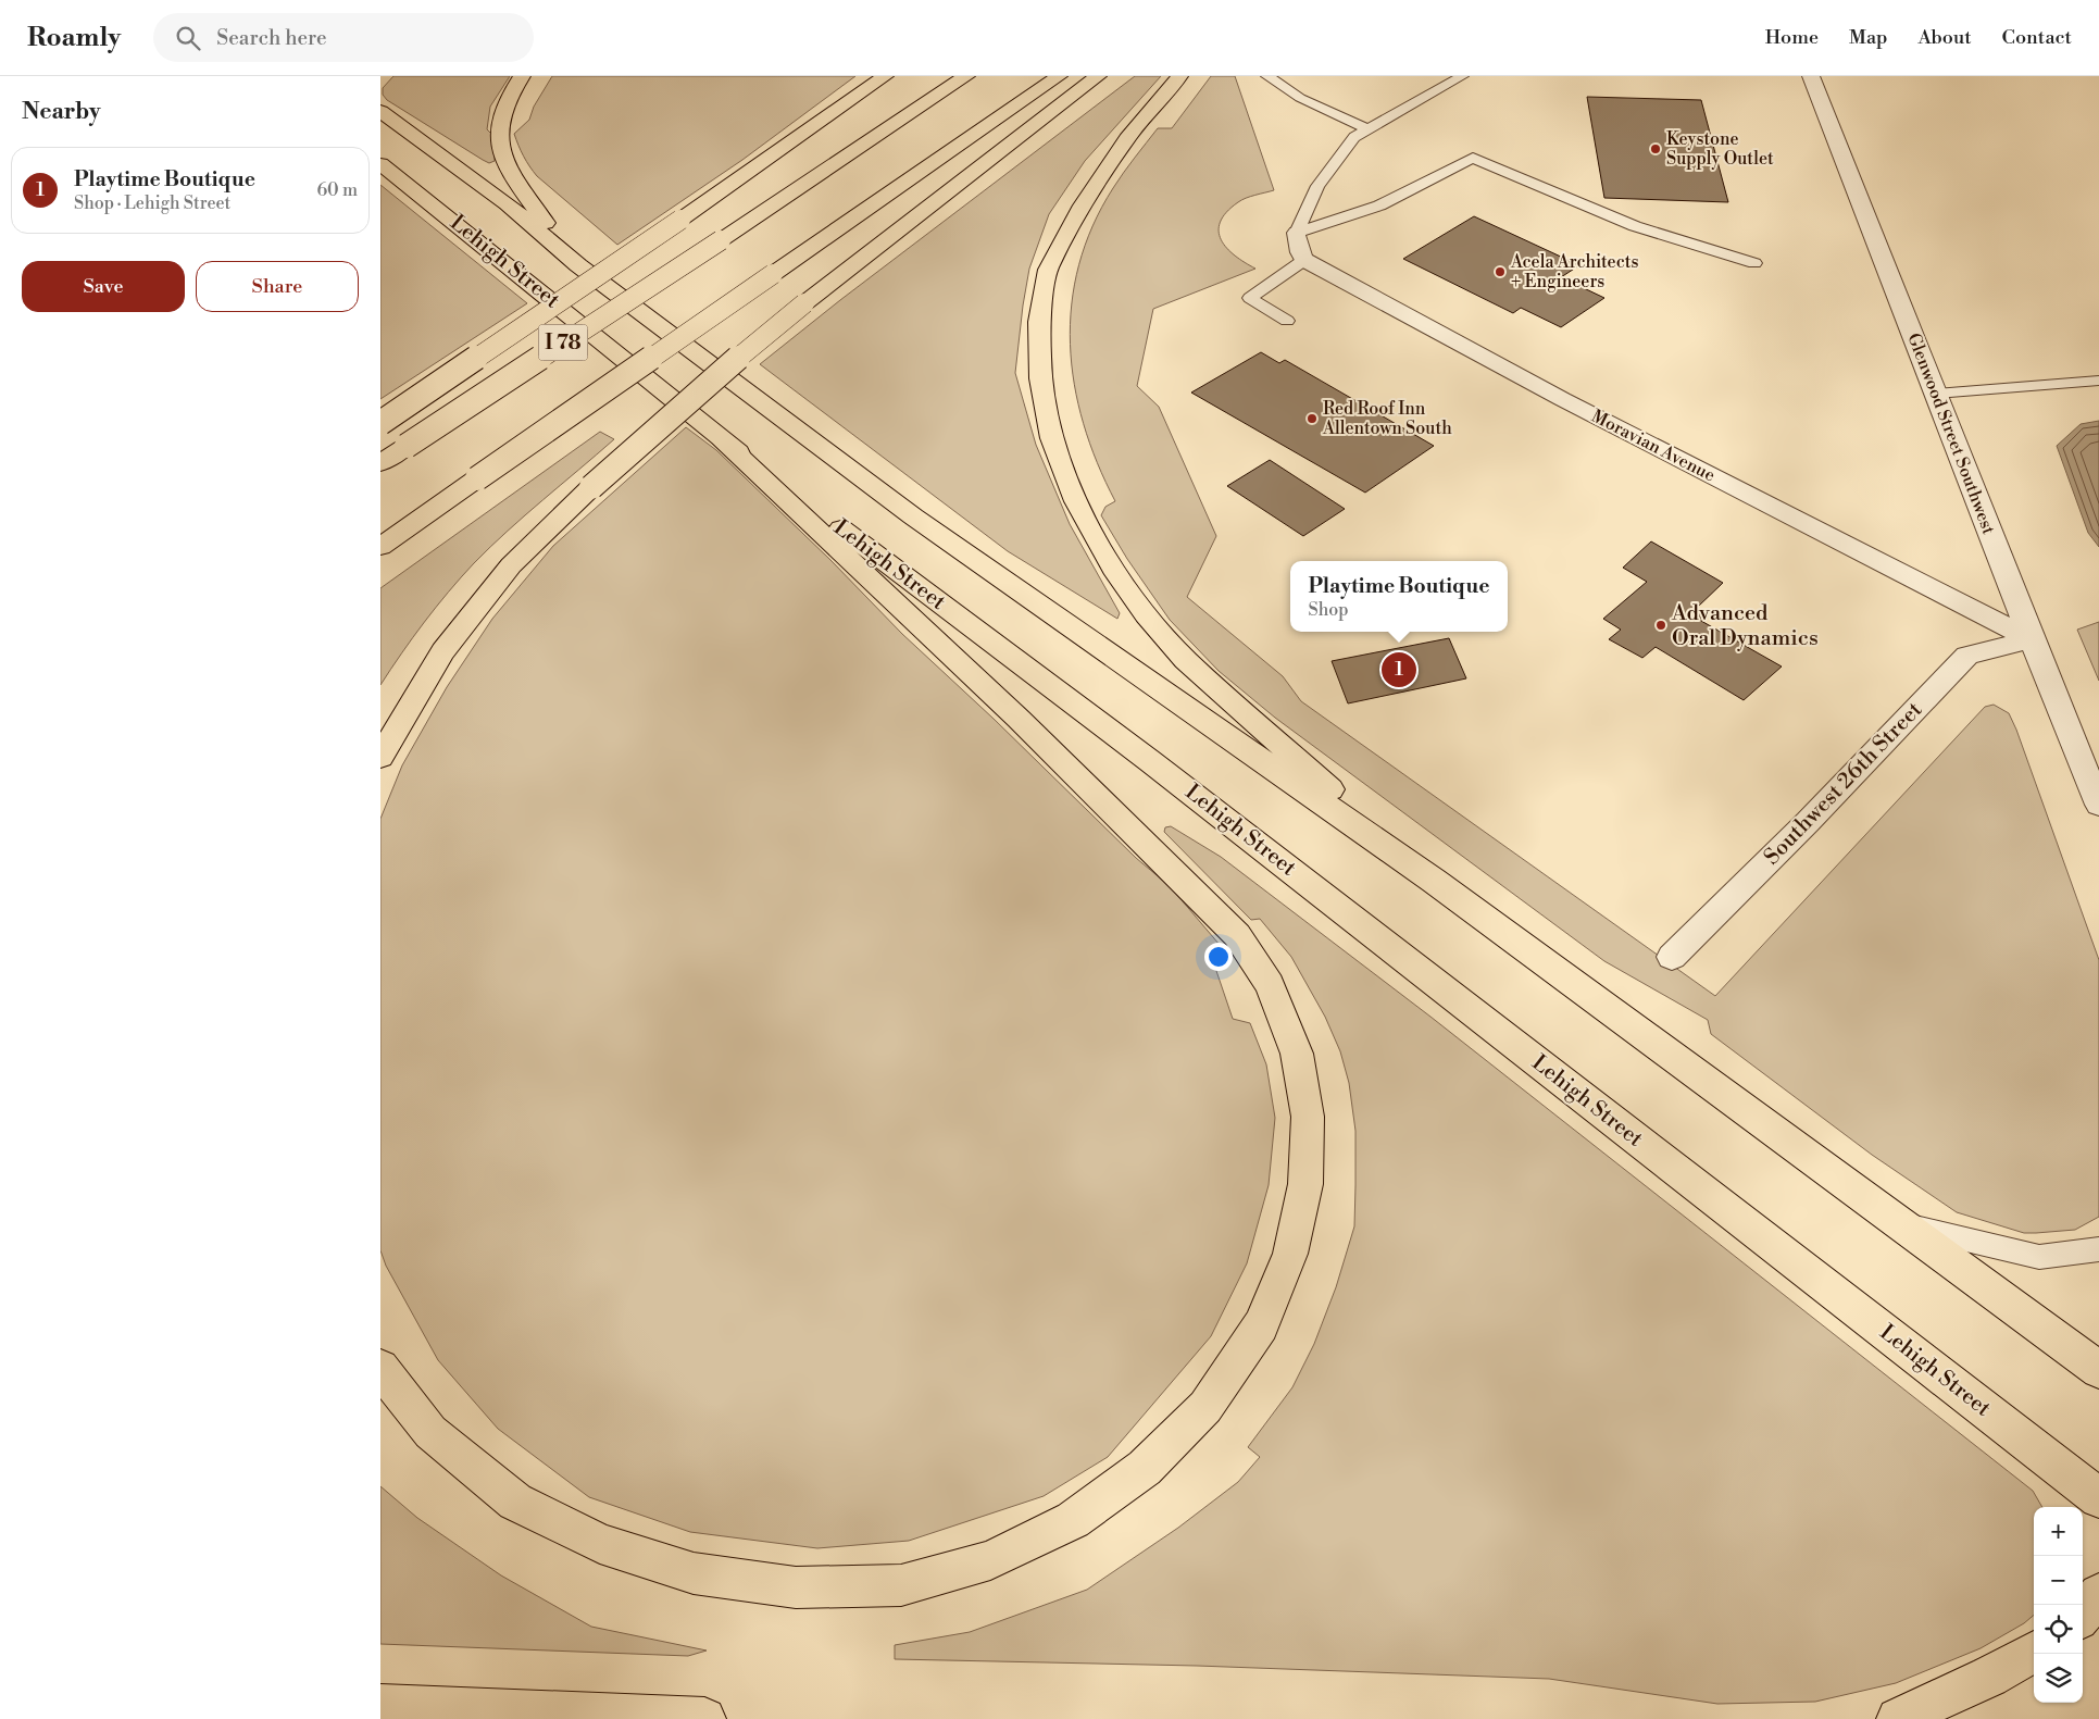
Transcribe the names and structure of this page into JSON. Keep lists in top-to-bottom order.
{
  "streets": {
    "highway": ["Lehigh Street", "I 78"],
    "street": ["Glenwood Street Southwest", "Moravian Avenue", "Southwest 26th Street"]
  },
  "crossings": [
    ["Glenwood Street Southwest", "Moravian Avenue"],
    ["Glenwood Street Southwest", "Southwest 26th Street"],
    ["Moravian Avenue", "Southwest 26th Street"]
  ],
  "places": [
    "Keystone Supply Outlet",
    "Acela Architects + Engineers",
    "Red Roof Inn Allentown South",
    "Advanced Oral Dynamics"
  ],
  "page": {
    "header": "Roamly",
    "search": "Search here",
    "nav": [
      "Home",
      "Map",
      "About",
      "Contact"
    ],
    "heading": "Nearby",
    "list": [
      {
        "mark": "1",
        "name": "Playtime Boutique",
        "note": "Shop · Lehigh Street",
        "value": "60 m"
      }
    ],
    "buttons": ["Save", "Share"],
    "popup": ["Playtime Boutique", "Shop"],
    "pins": "1",
    "map_buttons": ["+", "−"]
  }
}
